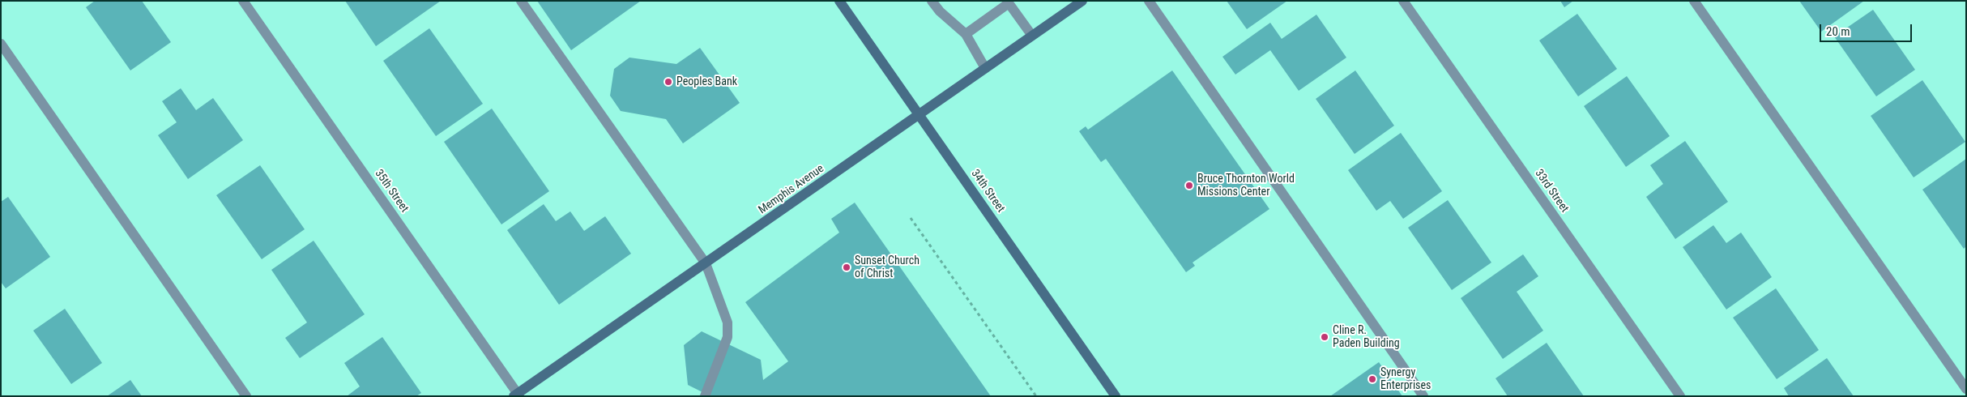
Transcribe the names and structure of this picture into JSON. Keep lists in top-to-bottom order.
{
  "streets": {
    "street": [
      "Memphis Avenue",
      "35th Street",
      "34th Street",
      "33rd Street"
    ]
  },
  "crossings": [
    ["Memphis Avenue", "35th Street"],
    ["Memphis Avenue", "34th Street"]
  ],
  "places": [
    "Peoples Bank",
    "Bruce Thornton World Missions Center",
    "Sunset Church of Christ",
    "Cline R. Paden Building",
    "Synergy Enterprises"
  ],
  "scale_bar": "20 m"
}
